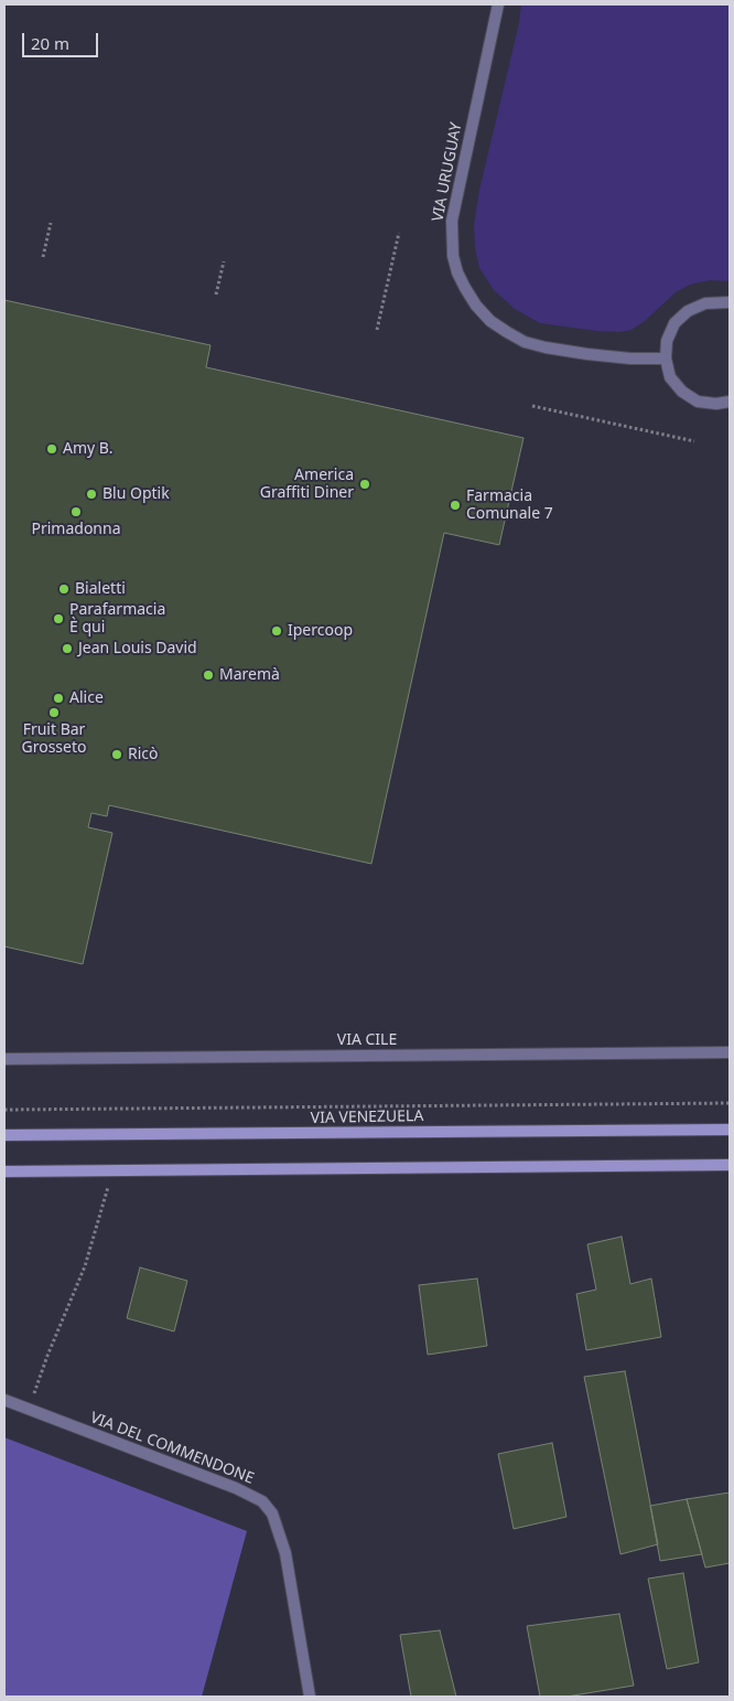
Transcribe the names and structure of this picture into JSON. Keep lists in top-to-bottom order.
{
  "streets": {
    "main road": ["VIA VENEZUELA"],
    "street": ["VIA URUGUAY", "VIA CILE", "VIA DEL COMMENDONE"]
  },
  "places": [
    "Amy B.",
    "America Graffiti Diner",
    "Blu Optik",
    "Farmacia Comunale 7",
    "Primadonna",
    "Bialetti",
    "Parafarmacia È qui",
    "Ipercoop",
    "Jean Louis David",
    "Maremà",
    "Alice",
    "Fruit Bar Grosseto",
    "Ricò"
  ],
  "scale_bar": "20 m"
}
